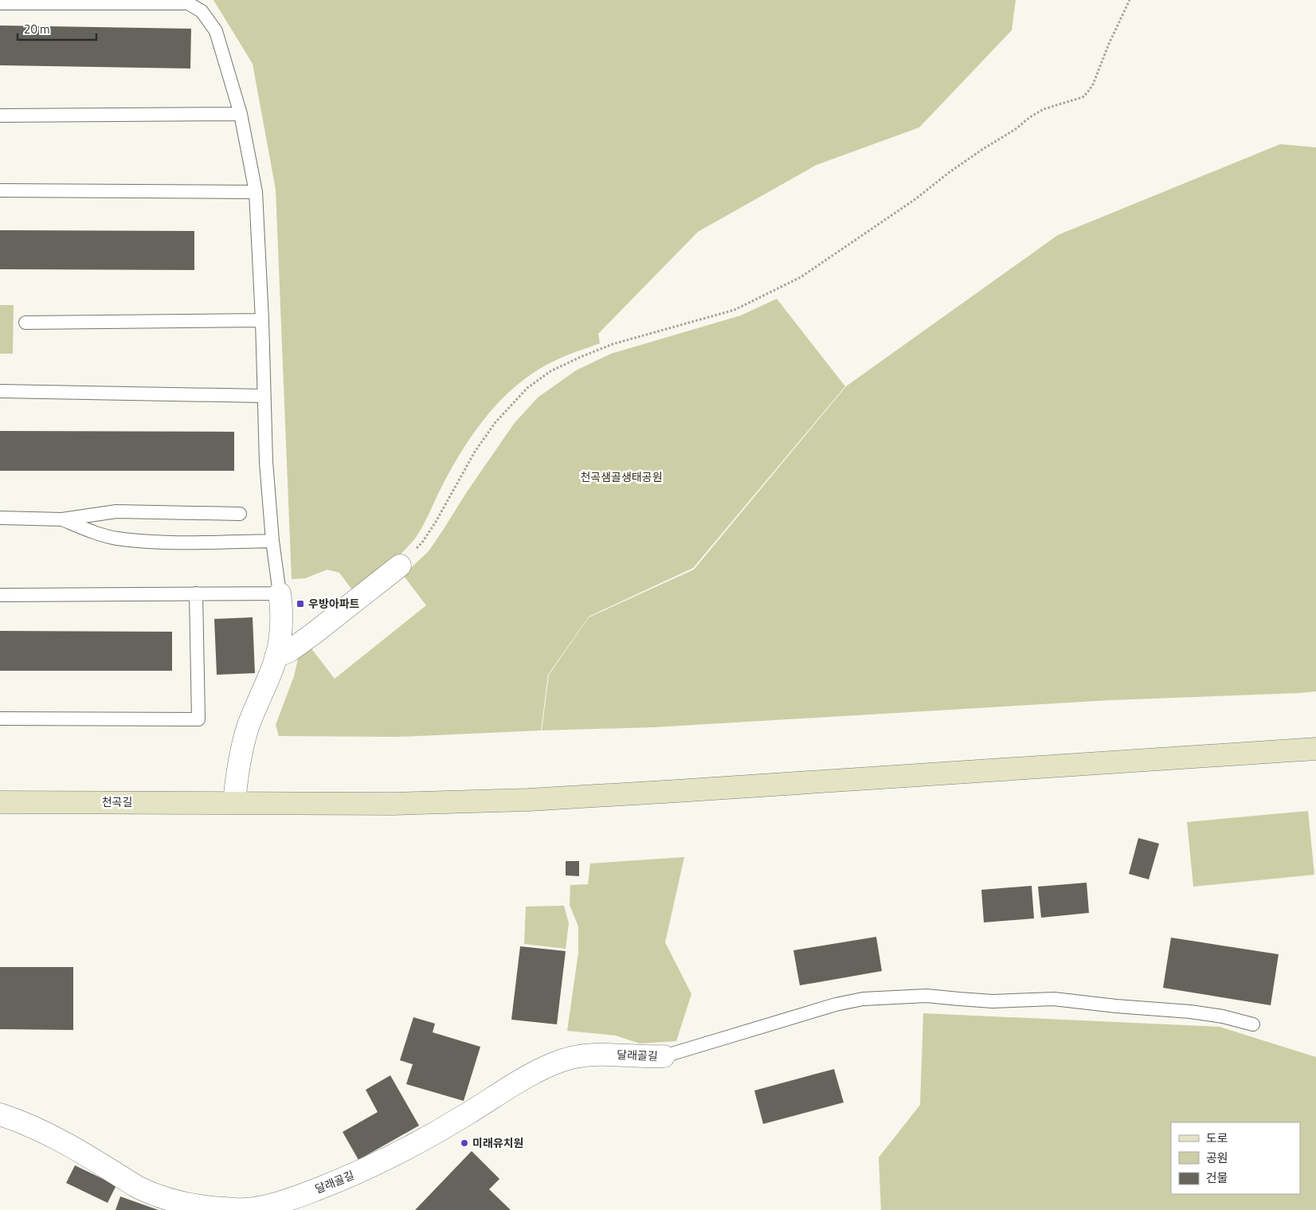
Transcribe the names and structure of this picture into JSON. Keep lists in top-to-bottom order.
{
  "streets": {
    "street": ["천곡길", "달래골길"]
  },
  "parks": ["천곡샘골생태공원"],
  "places": {
    "transit": ["우방아파트"],
    "other": ["미래유치원"]
  },
  "legend": ["도로", "공원", "건물"],
  "scale_bar": "20 m"
}
